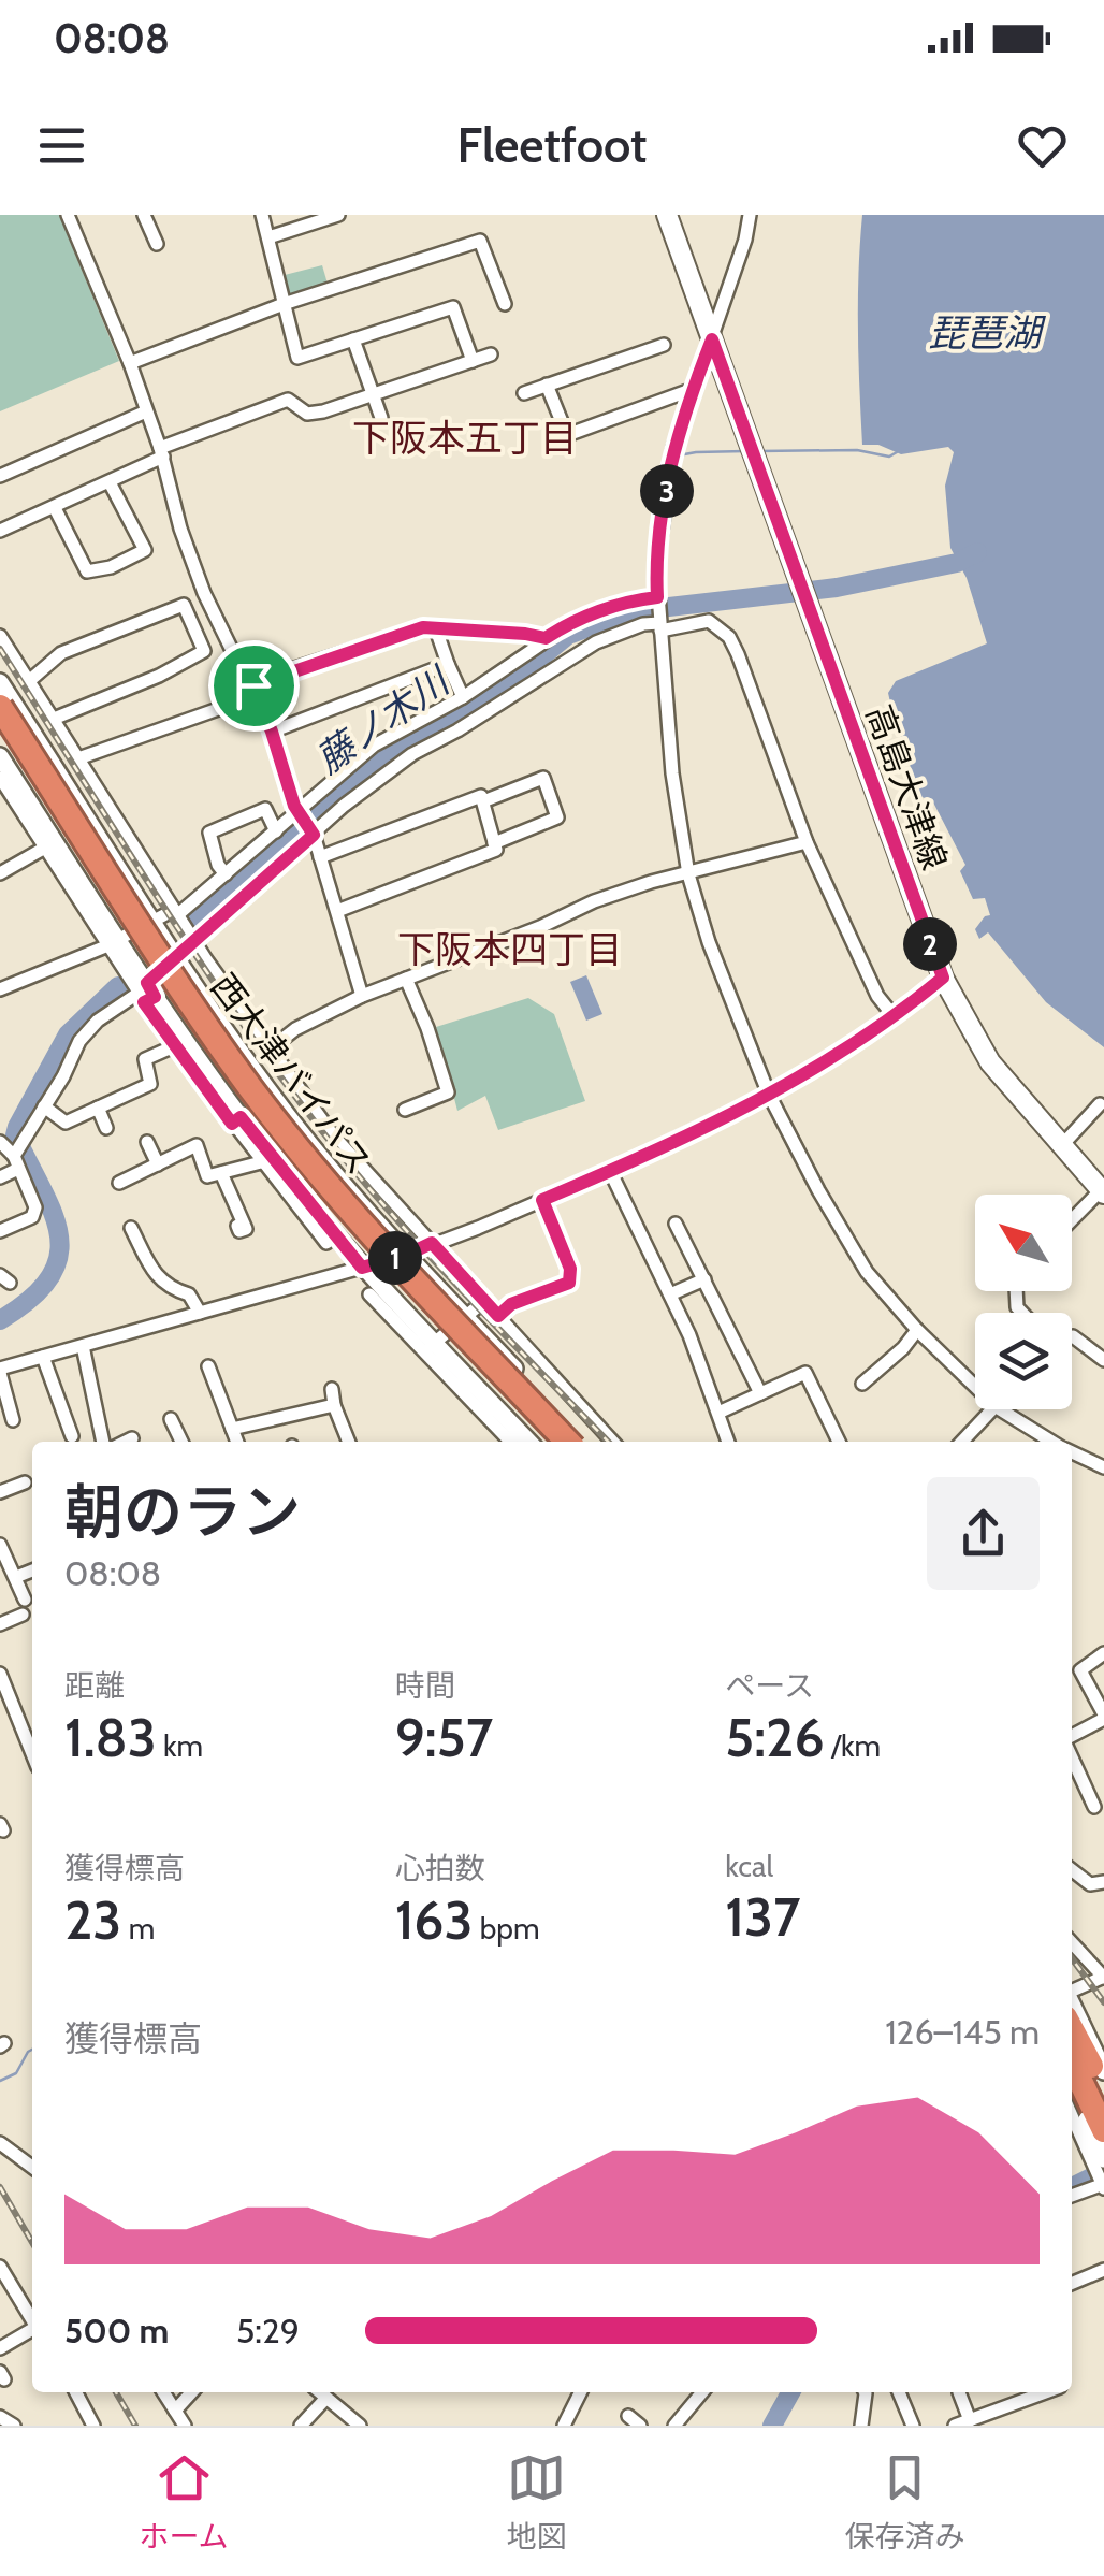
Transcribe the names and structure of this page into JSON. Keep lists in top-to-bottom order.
{
  "streets": {
    "highway": ["西大津バイパス"],
    "main road": ["高島大津線"]
  },
  "districts": ["下阪本五丁目", "下阪本四丁目"],
  "water": ["琵琶湖", "藤ノ木川"],
  "north": "top left",
  "page": {
    "status": "08:08",
    "header": "Fleetfoot",
    "pins": ["3", "2", "1"],
    "heading": ["朝のラン", "08:08"],
    "stats": [
      ["距離", "1.83 km"],
      ["時間", "9:57"],
      ["ペース", "5:26 /km"],
      ["獲得標高", "23 m"],
      ["心拍数", "163 bpm"],
      ["kcal", "137"]
    ],
    "chart": ["獲得標高", "126–145 m"],
    "list": [
      {
        "name": "500 m",
        "note": "5:29"
      }
    ],
    "tabs": ["ホーム", "地図", "保存済み"]
  }
}
